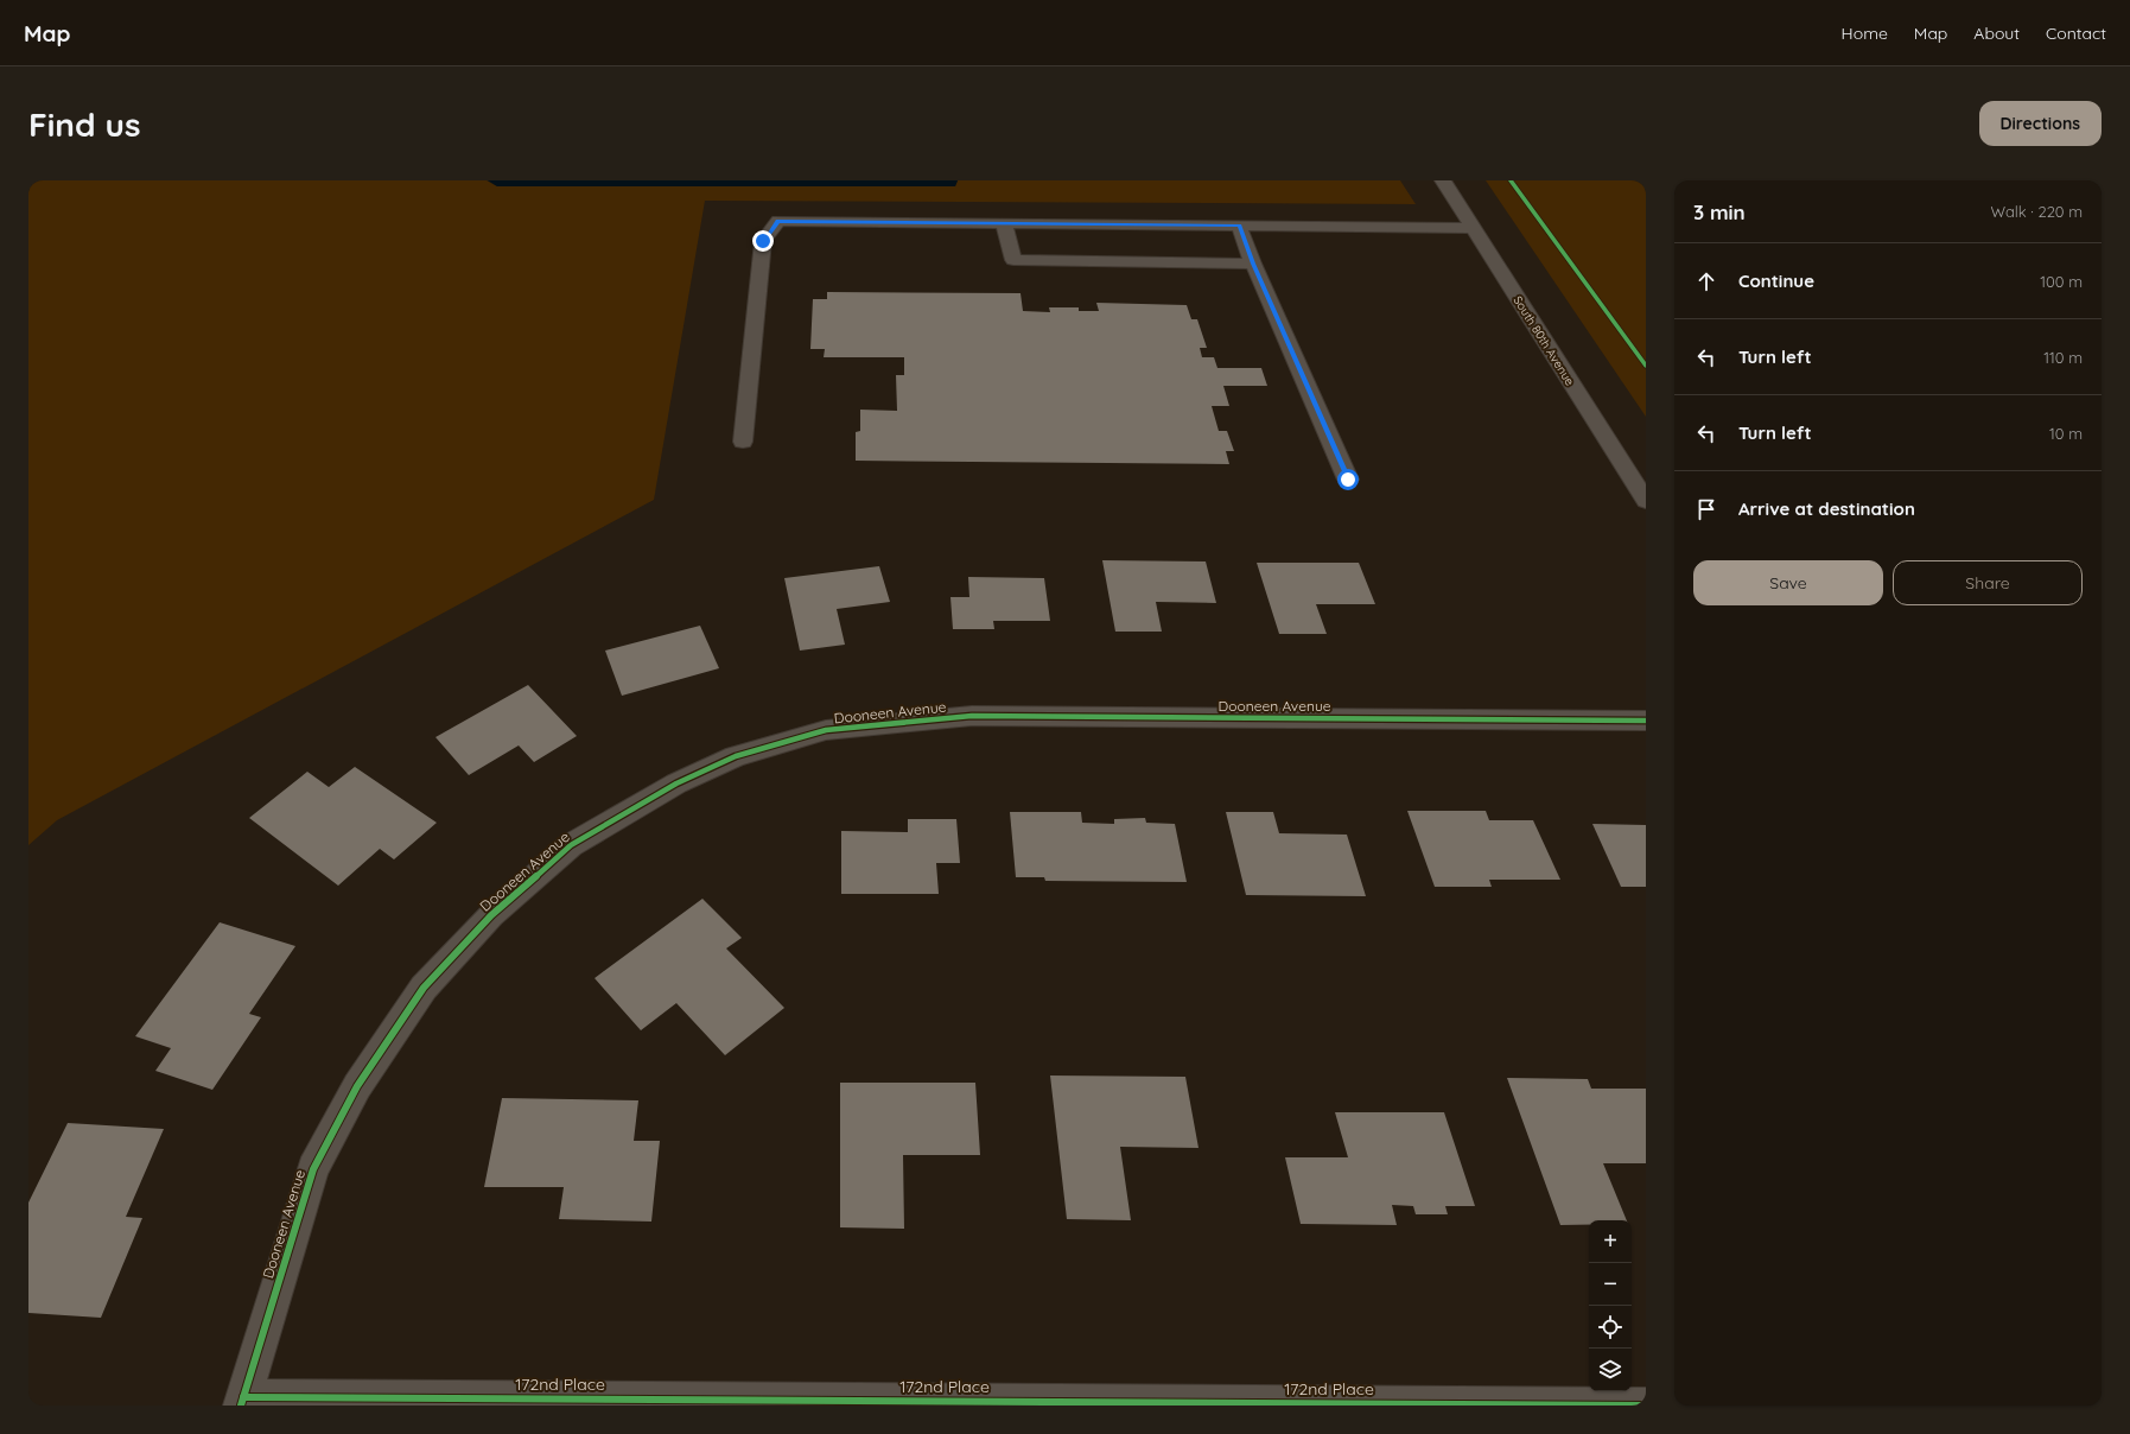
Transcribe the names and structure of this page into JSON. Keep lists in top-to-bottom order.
{
  "streets": {
    "street": ["South 80th Avenue", "Dooneen Avenue", "172nd Place"]
  },
  "crossings": [
    ["Dooneen Avenue", "172nd Place"]
  ],
  "page": {
    "header": "Map",
    "nav": [
      "Home",
      "Map",
      "About",
      "Contact"
    ],
    "buttons": [
      "Directions",
      ["Save", "Share"]
    ],
    "title": "Find us",
    "heading": ["3 min", "Walk · 220 m"],
    "list": [
      ["Continue", "100 m"],
      ["Turn left", "110 m"],
      ["Turn left", "10 m"],
      "Arrive at destination"
    ],
    "map_buttons": ["+", "−"]
  }
}
